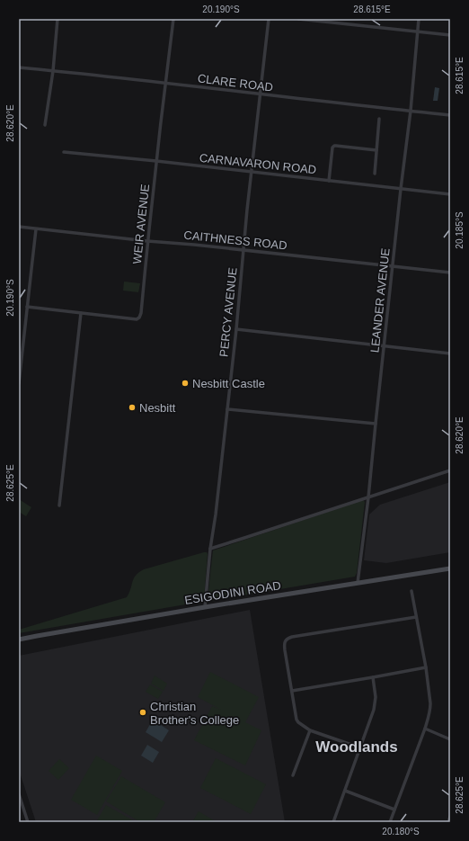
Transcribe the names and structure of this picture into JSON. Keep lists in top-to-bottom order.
{
  "streets": {
    "main road": ["ESIGODINI ROAD"],
    "street": [
      "CLARE ROAD",
      "CARNAVARON ROAD",
      "WEIR AVENUE",
      "CAITHNESS ROAD",
      "LEANDER AVENUE",
      "PERCY AVENUE"
    ]
  },
  "crossings": [
    ["CLARE ROAD", "WEIR AVENUE"],
    ["CLARE ROAD", "LEANDER AVENUE"],
    ["CLARE ROAD", "PERCY AVENUE"],
    ["CARNAVARON ROAD", "WEIR AVENUE"],
    ["CARNAVARON ROAD", "LEANDER AVENUE"],
    ["CARNAVARON ROAD", "PERCY AVENUE"],
    ["WEIR AVENUE", "CAITHNESS ROAD"],
    ["CAITHNESS ROAD", "LEANDER AVENUE"],
    ["CAITHNESS ROAD", "PERCY AVENUE"],
    ["LEANDER AVENUE", "ESIGODINI ROAD"],
    ["PERCY AVENUE", "ESIGODINI ROAD"]
  ],
  "districts": ["Woodlands"],
  "places": ["Nesbitt Castle", "Nesbitt", "Christian Brother's College"],
  "coordinates": [
    "20.190°S",
    "28.615°E",
    "28.620°E",
    "20.185°S",
    "28.625°E",
    "20.180°S"
  ]
}
